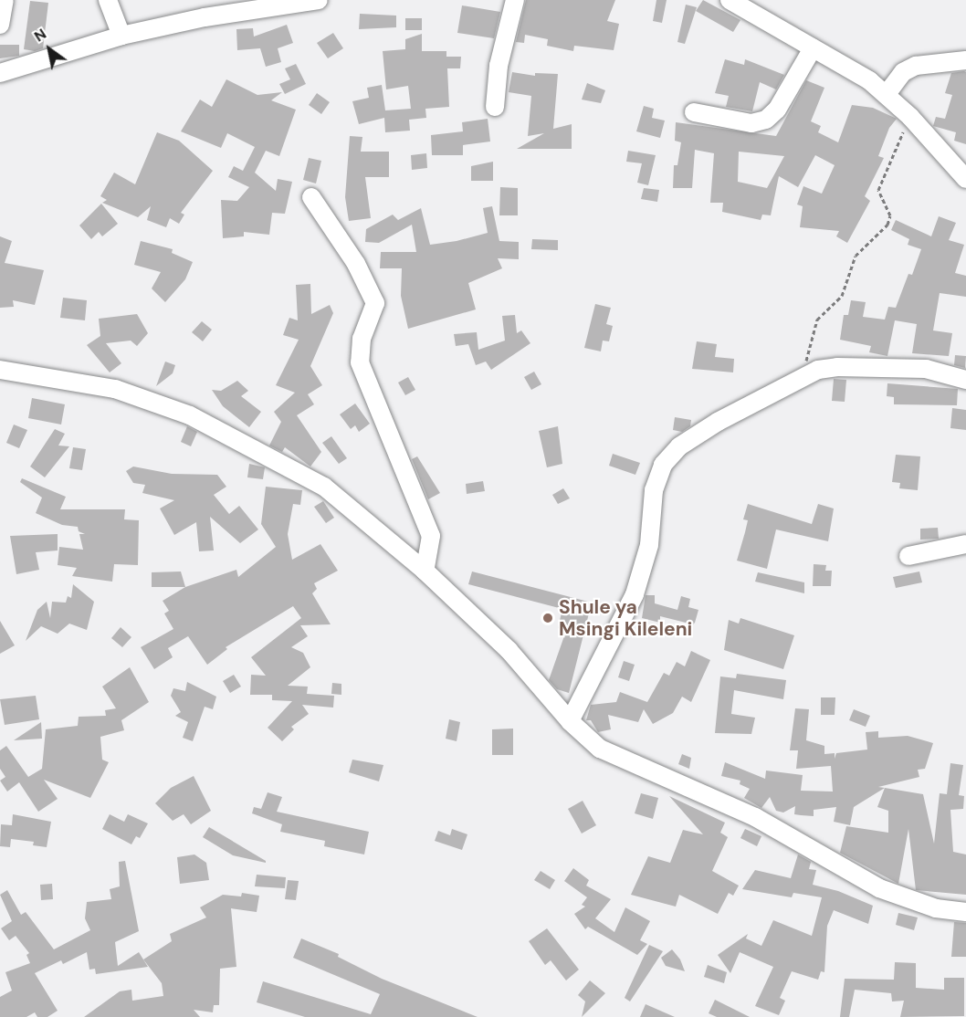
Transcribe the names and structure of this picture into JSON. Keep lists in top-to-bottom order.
{
  "places": ["Shule ya Msingi Kileleni"],
  "north": "top left"
}
